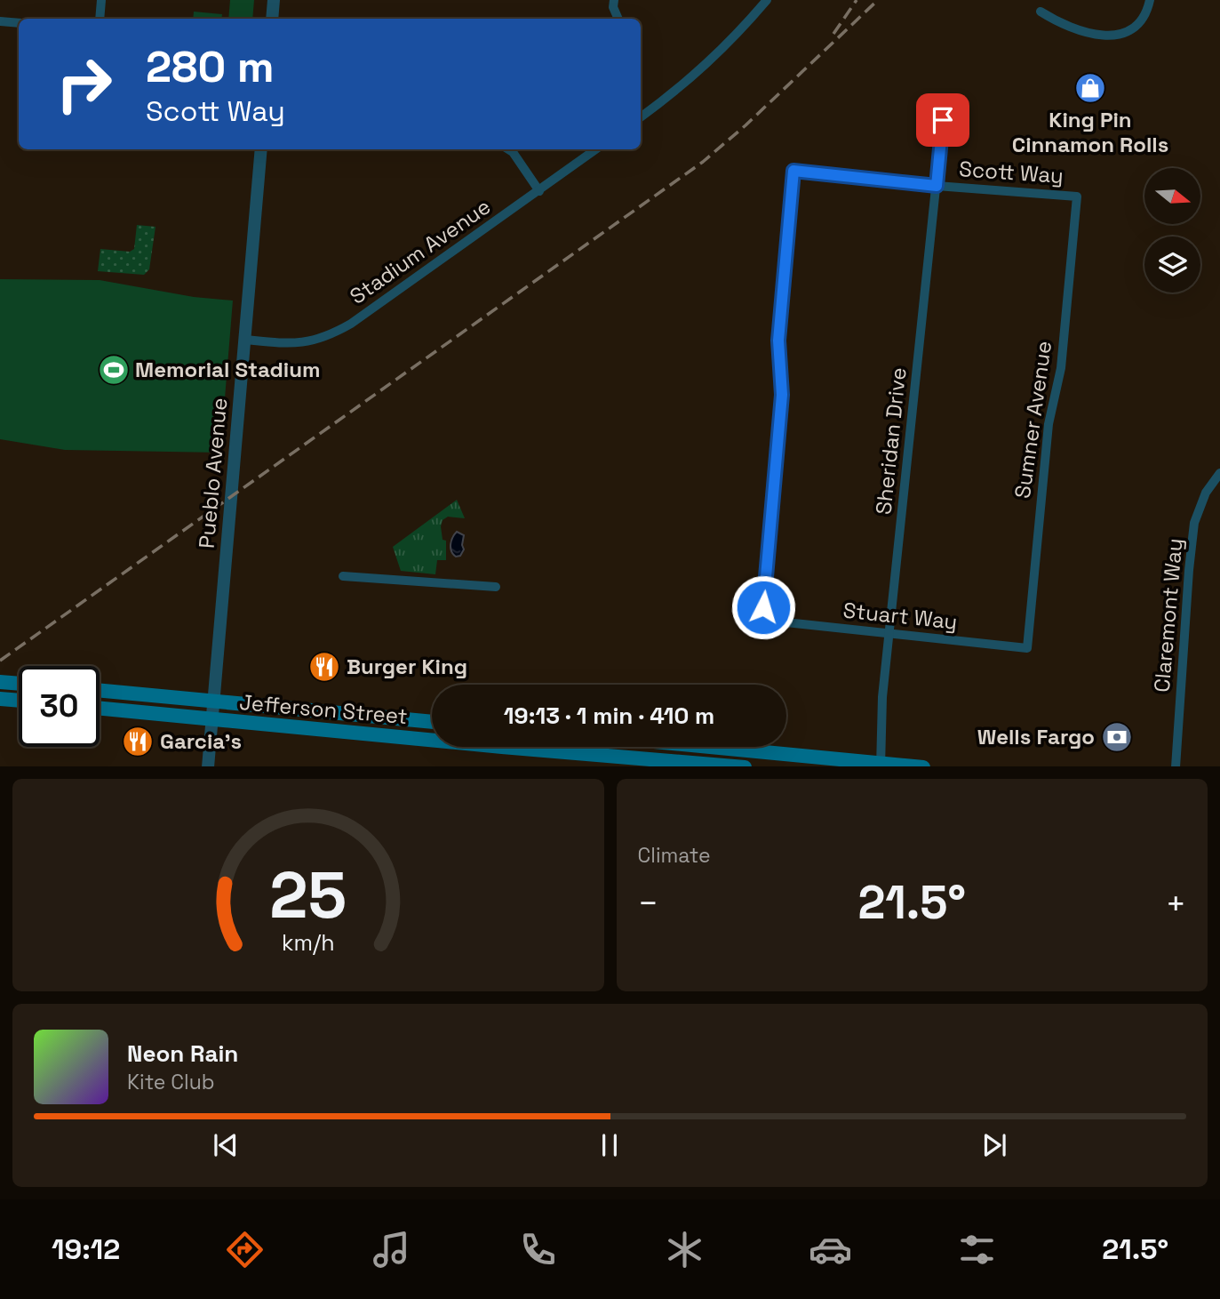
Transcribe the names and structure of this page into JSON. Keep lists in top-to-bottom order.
{
  "streets": {
    "main road": ["Jefferson Street"],
    "street": [
      "Scott Way",
      "Stadium Avenue",
      "Sumner Avenue",
      "Sheridan Drive",
      "Pueblo Avenue",
      "Claremont Way",
      "Stuart Way"
    ]
  },
  "crossings": [
    ["Scott Way", "Sumner Avenue"],
    ["Scott Way", "Sheridan Drive"],
    ["Scott Way", "Stuart Way"],
    ["Stadium Avenue", "Pueblo Avenue"],
    ["Sumner Avenue", "Stuart Way"],
    ["Sheridan Drive", "Stuart Way"],
    ["Pueblo Avenue", "Jefferson Street"]
  ],
  "places": {
    "shop": ["King Pin Cinnamon Rolls"],
    "sports": ["Memorial Stadium"],
    "restaurant": ["Burger King", "Garcia's"],
    "bank": ["Wells Fargo"]
  },
  "north": "right",
  "page": {
    "turn": ["280 m", "Scott Way"],
    "limit": "30",
    "trip": "19:13 · 1 min · 410 m",
    "tile": "Climate",
    "heat": ["−", "21.5°", "+"],
    "song": ["Neon Rain", "Kite Club"],
    "tabs": ["19:12", "21.5°"],
    "gauge": ["25", "km/h"]
  }
}
